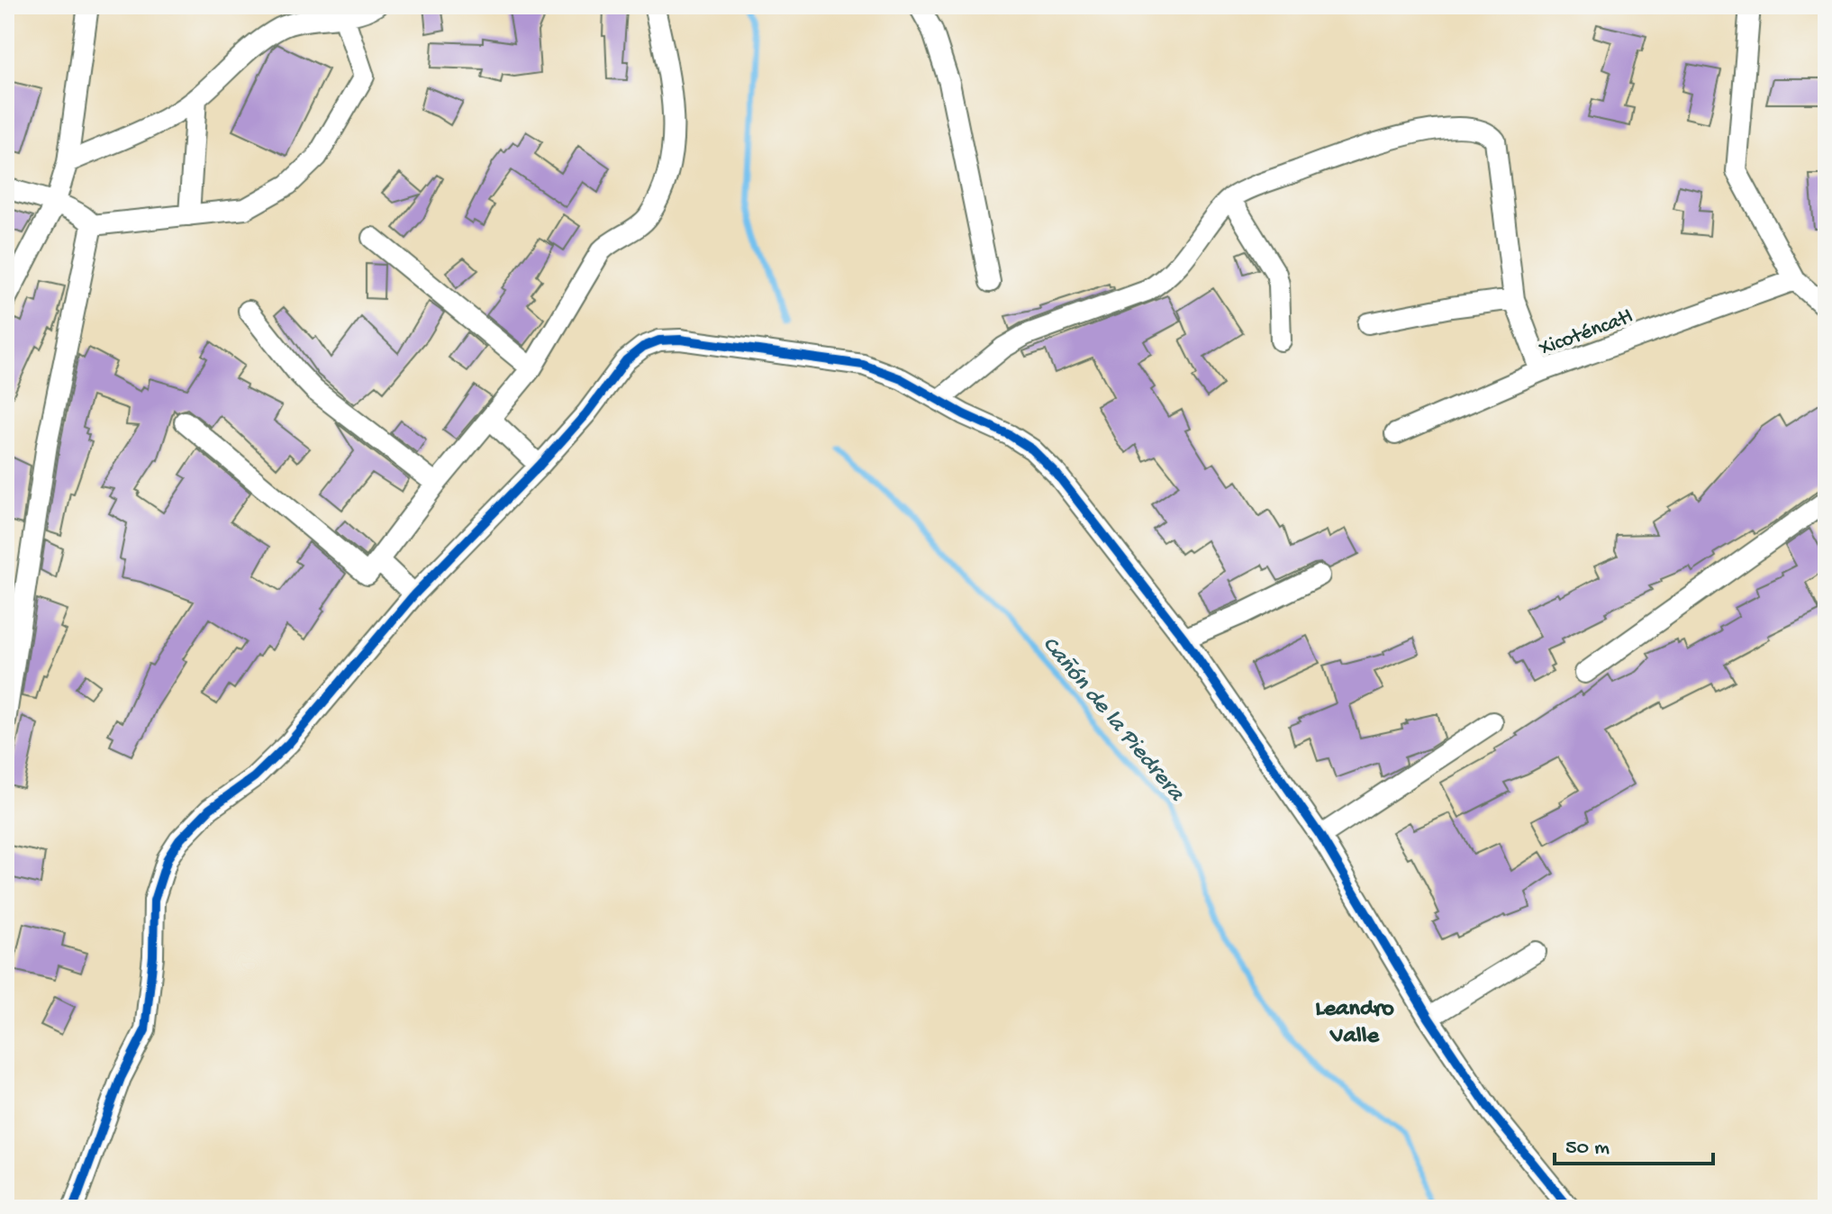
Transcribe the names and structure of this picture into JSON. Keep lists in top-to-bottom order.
{
  "streets": {
    "street": ["Xicoténcatl"]
  },
  "districts": ["Leandro Valle"],
  "water": ["Cañón de la Piedrera"],
  "scale_bar": "50 m"
}
